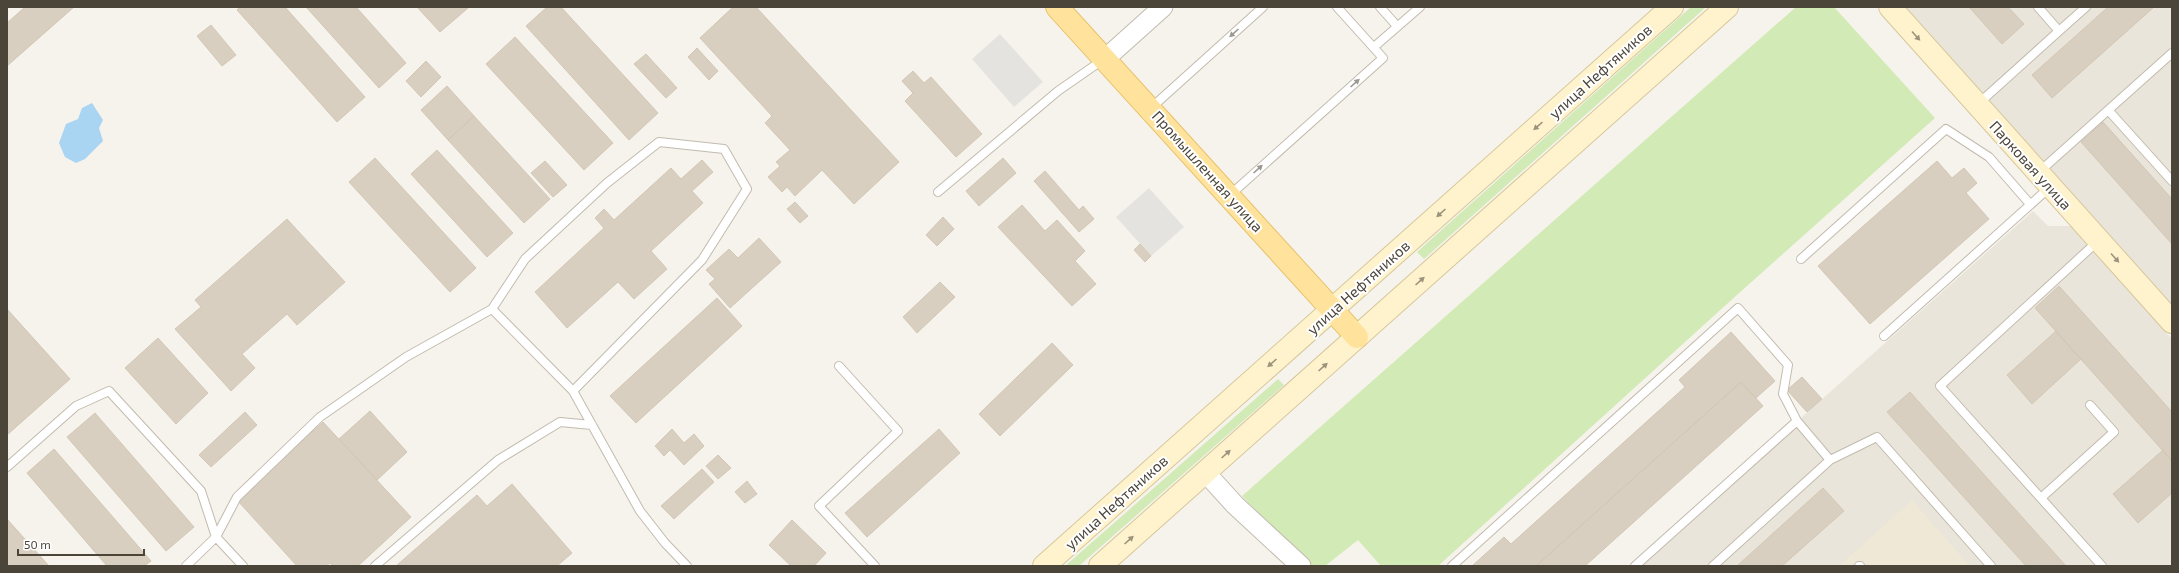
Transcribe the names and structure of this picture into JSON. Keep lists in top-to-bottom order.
{
  "streets": {
    "main road": ["улица Нефтяников", "Парковая улица", "Промышленная улица"]
  },
  "crossings": [
    ["улица Нефтяников", "Промышленная улица"]
  ],
  "one_way": ["Парковая улица"],
  "scale_bar": "50 m"
}
